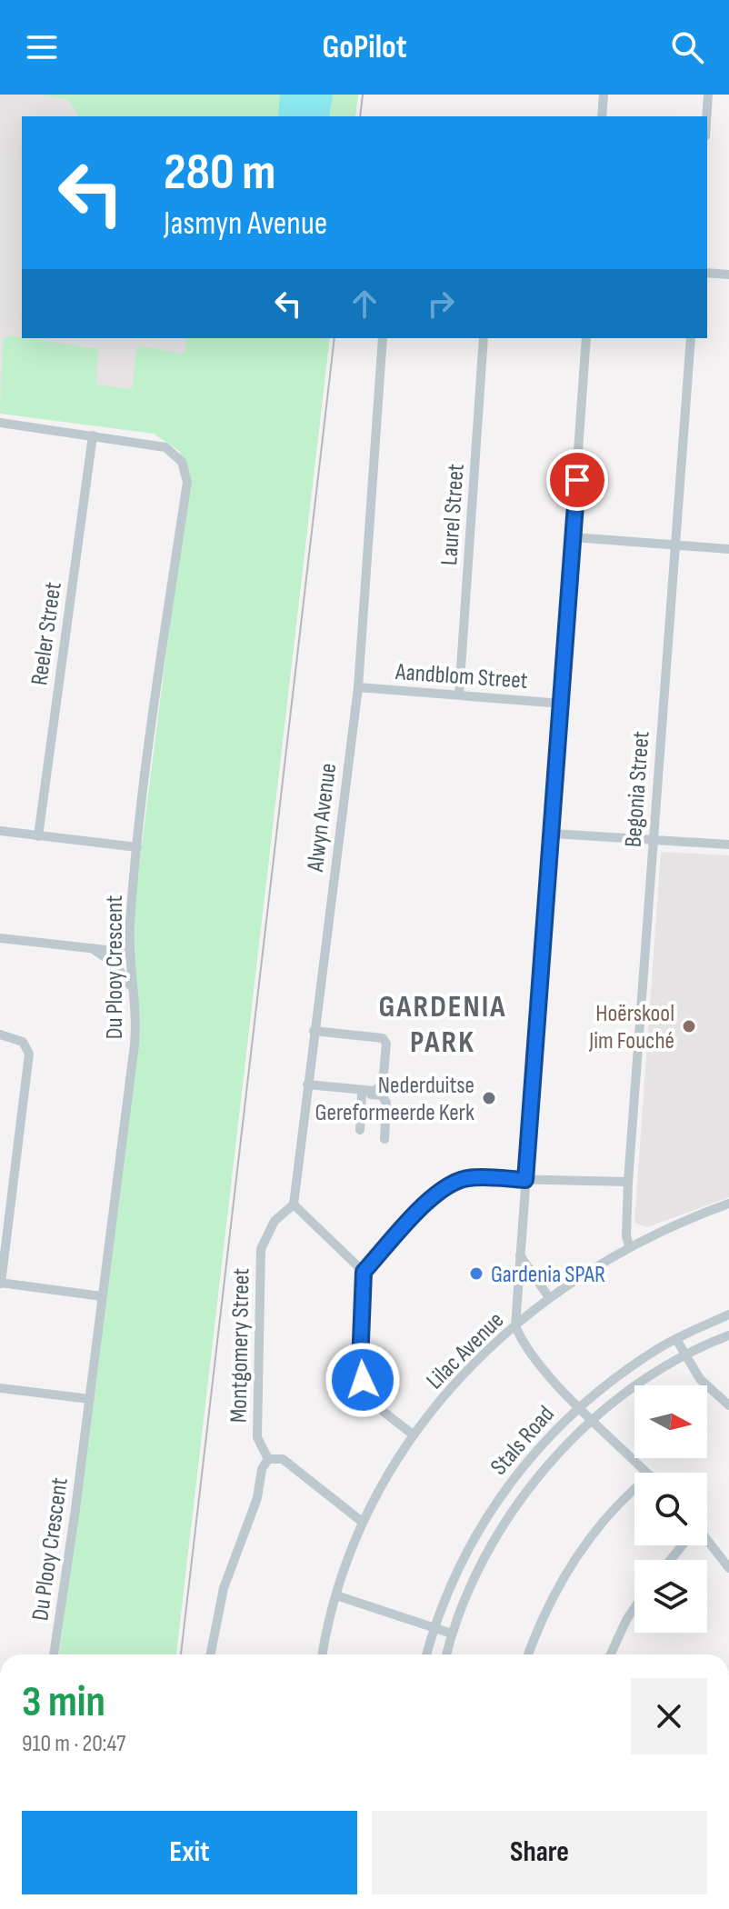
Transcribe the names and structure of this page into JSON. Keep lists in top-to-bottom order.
{
  "streets": {
    "street": [
      "Laurel Street",
      "Reeler Street",
      "Aandblom Street",
      "Begonia Street",
      "Alwyn Avenue",
      "Du Plooy Crescent",
      "Montgomery Street",
      "Lilac Avenue",
      "Stals Road"
    ]
  },
  "crossings": [
    ["Laurel Street", "Aandblom Street"],
    ["Reeler Street", "Du Plooy Crescent"],
    ["Aandblom Street", "Alwyn Avenue"],
    ["Begonia Street", "Lilac Avenue"],
    ["Alwyn Avenue", "Montgomery Street"]
  ],
  "districts": ["GARDENIA PARK"],
  "places": ["Hoërskool Jim Fouché", "Nederduitse Gereformeerde Kerk", "Gardenia SPAR"],
  "north": "right",
  "page": {
    "header": "GoPilot",
    "turn": ["280 m", "Jasmyn Avenue"],
    "heading": ["3 min", "910 m · 20:47"],
    "buttons": ["Exit", "Share"]
  }
}
